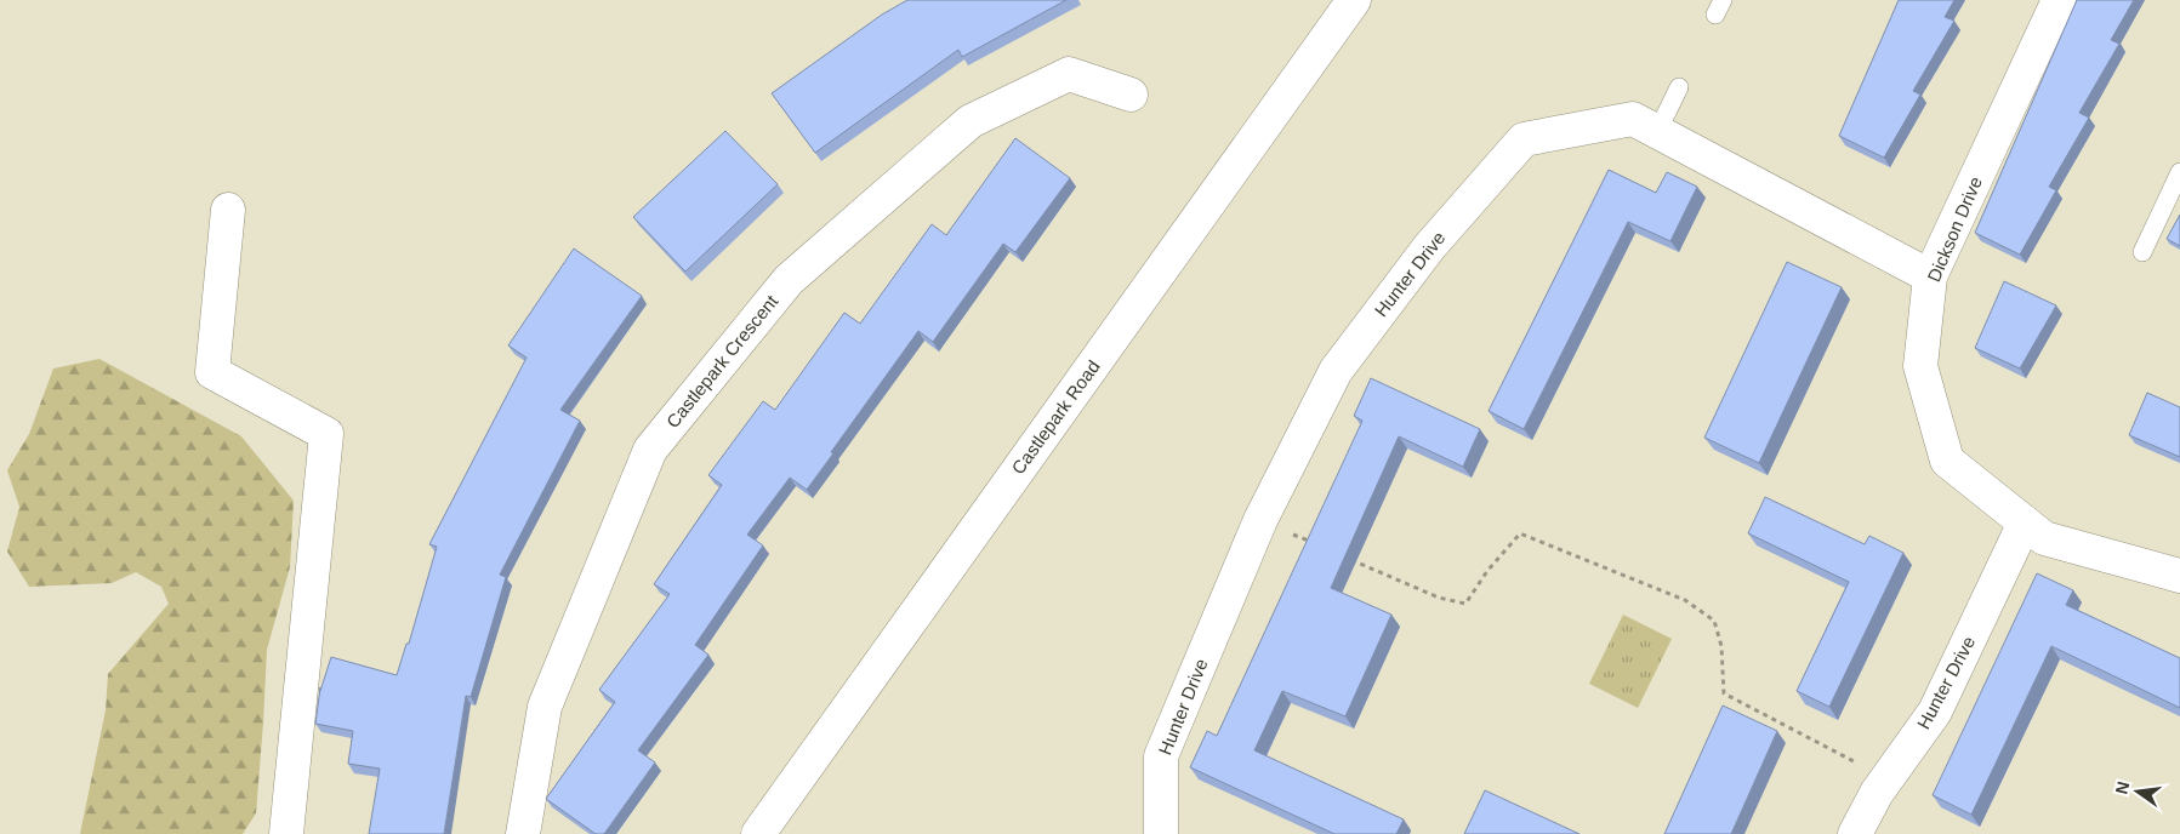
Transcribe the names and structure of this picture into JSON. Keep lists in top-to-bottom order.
{
  "streets": {
    "street": [
      "Dickson Drive",
      "Hunter Drive",
      "Castlepark Crescent",
      "Castlepark Road"
    ]
  },
  "crossings": [
    ["Dickson Drive", "Hunter Drive"]
  ],
  "north": "left"
}
